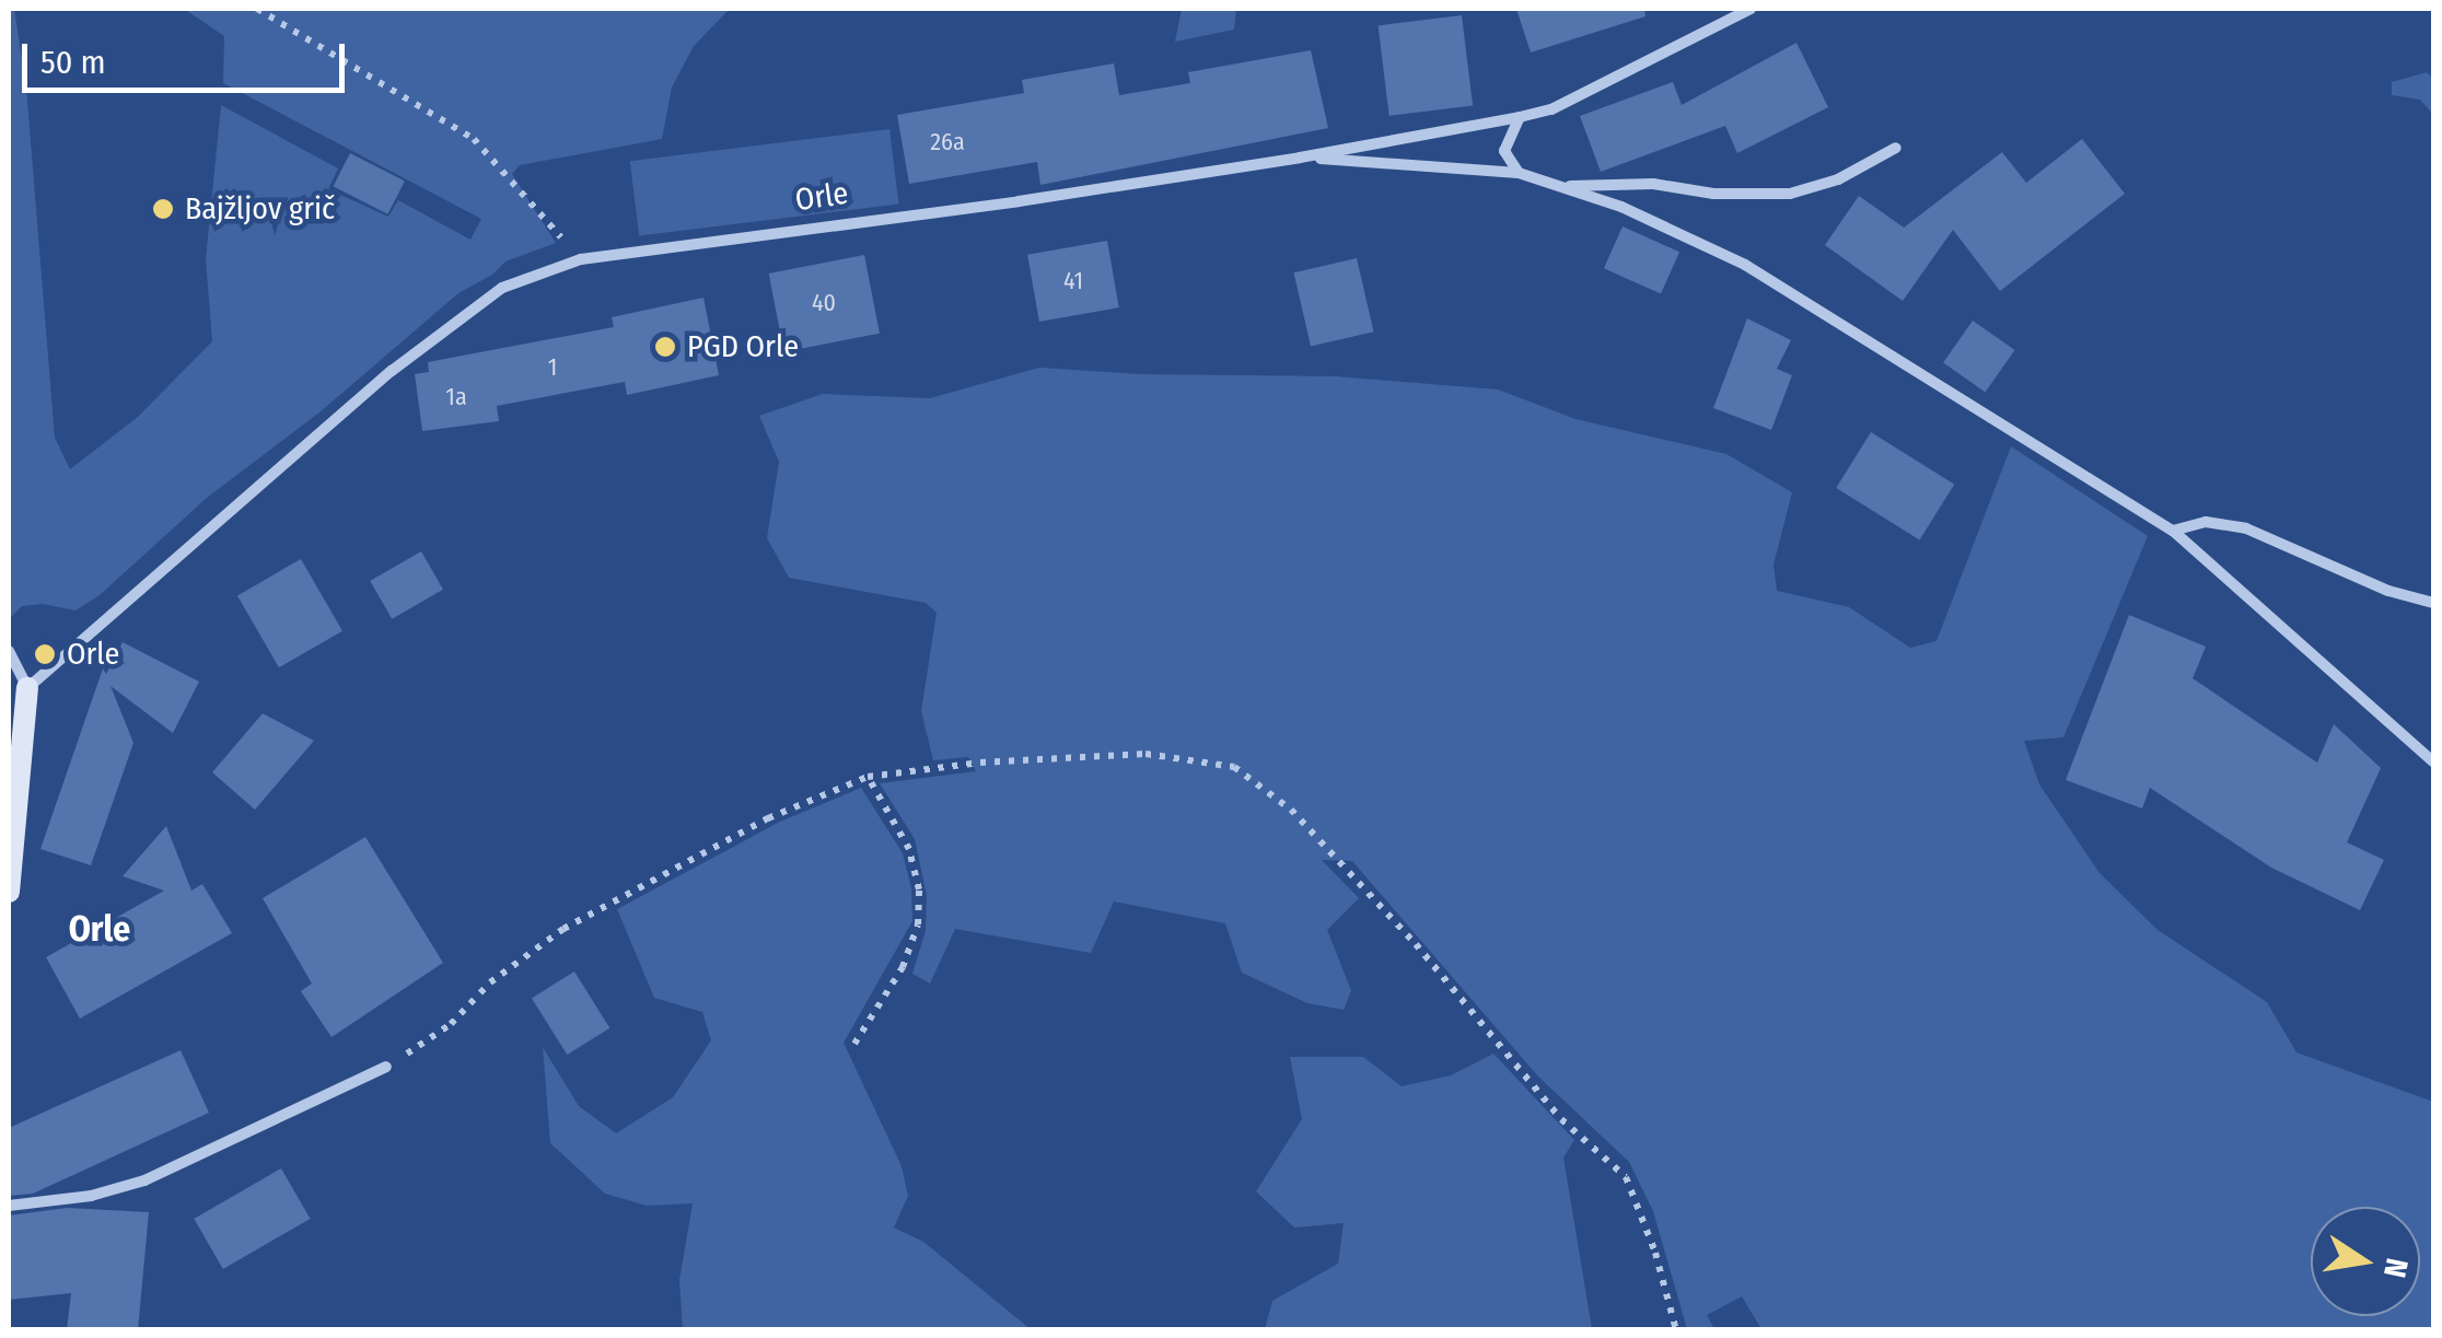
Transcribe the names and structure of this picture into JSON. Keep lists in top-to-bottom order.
{
  "streets": {
    "street": ["Orle"]
  },
  "districts": ["Orle"],
  "places": ["Bajžljov grič", "PGD Orle", "Orle"],
  "house_numbers": [
    "26a",
    "41",
    "40",
    "1",
    "1a"
  ],
  "scale_bar": "50 m",
  "north": "right"
}
